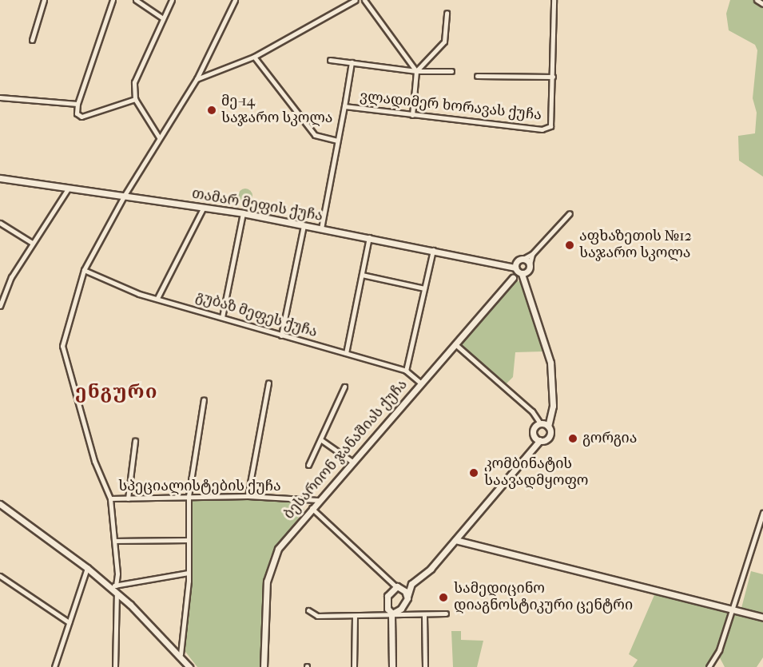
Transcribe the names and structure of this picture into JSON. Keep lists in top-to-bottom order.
{
  "streets": {
    "street": [
      "ვლადიმერ ხორავას ქუჩა",
      "თამარ მეფის ქუჩა",
      "გუბაზ მეფეს ქუჩა",
      "ბესარიონ ჯანაშიას ქუჩა",
      "სპეციალისტების ქუჩა"
    ]
  },
  "crossings": [
    ["ვლადიმერ ხორავას ქუჩა", "თამარ მეფის ქუჩა"],
    ["გუბაზ მეფეს ქუჩა", "ბესარიონ ჯანაშიას ქუჩა"],
    ["ბესარიონ ჯანაშიას ქუჩა", "სპეციალისტების ქუჩა"]
  ],
  "districts": ["ენგური"],
  "places": [
    "მე-14 საჯარო სკოლა",
    "აფხაზეთის №12 საჯარო სკოლა",
    "გორგია",
    "კომბინატის საავადმყოფო",
    "სამედიცინო დიაგნოსტიკური ცენტრი"
  ]
}
